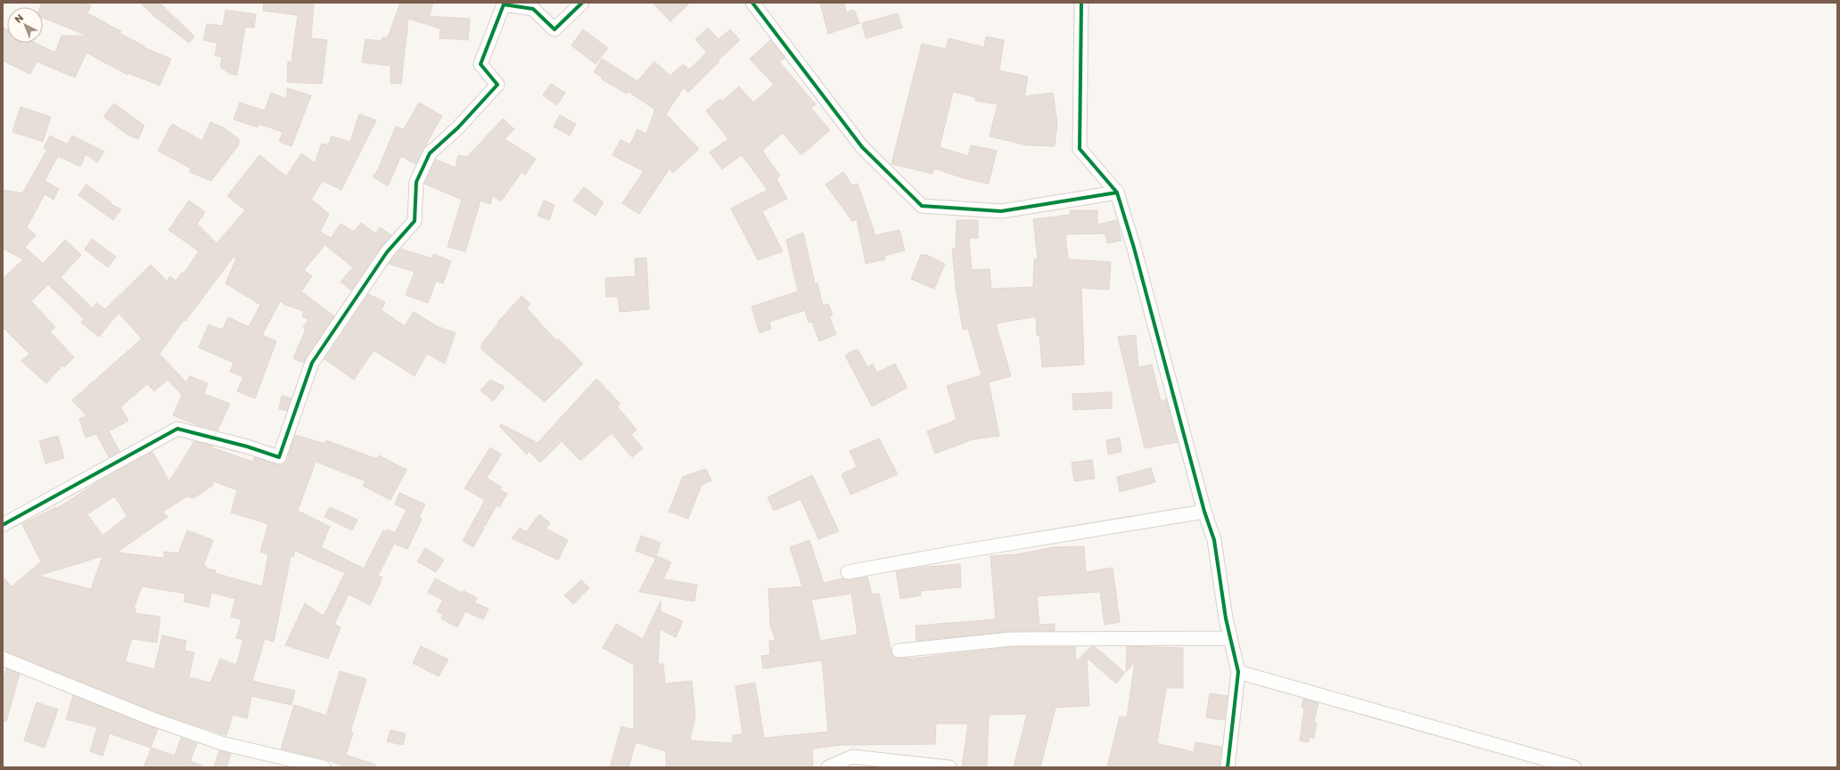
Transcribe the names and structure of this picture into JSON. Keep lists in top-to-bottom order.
{
  "north": "top left"
}
